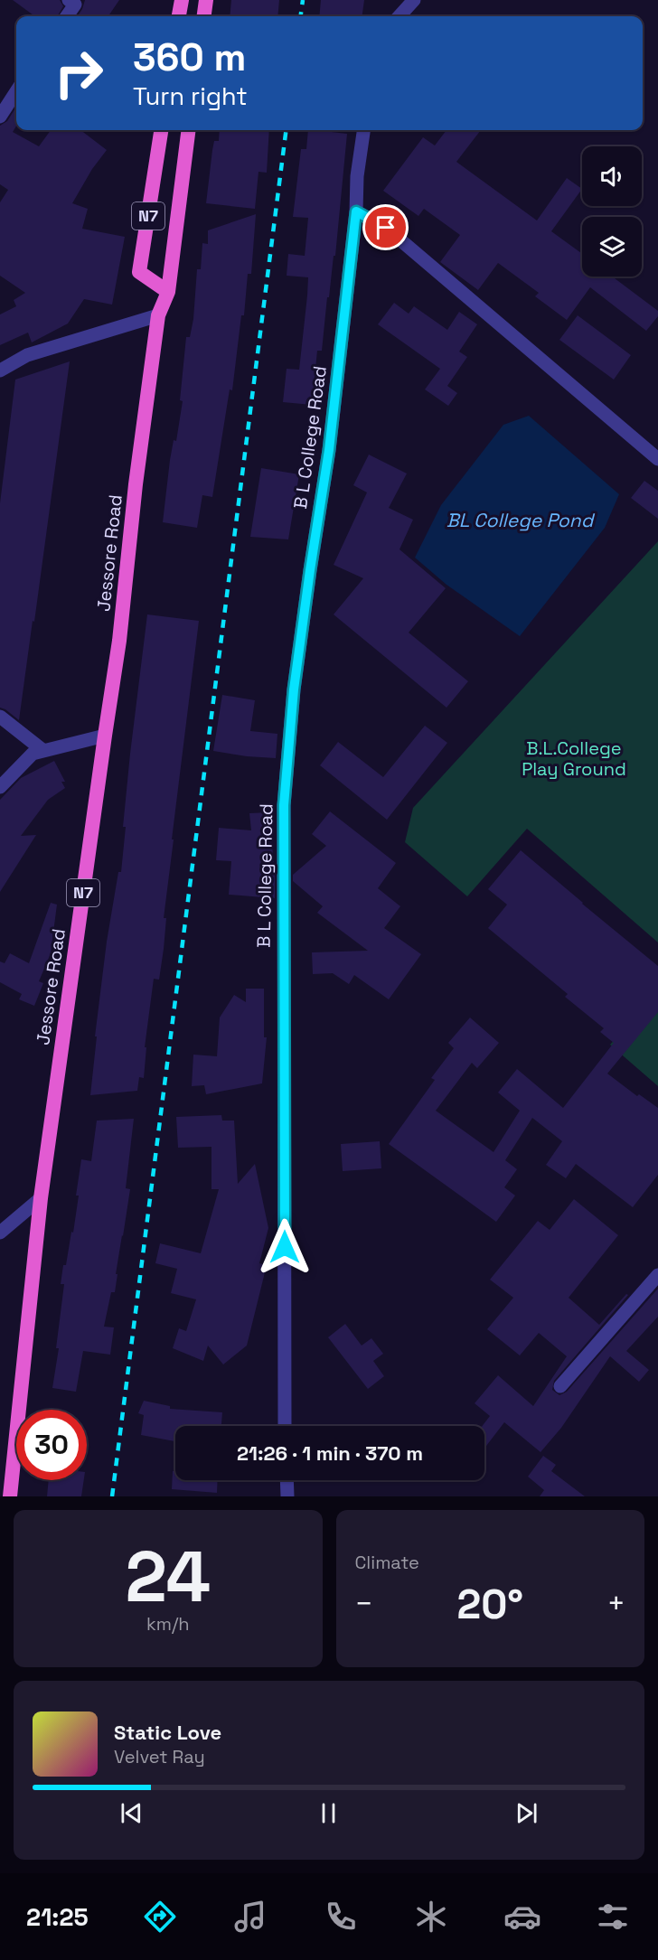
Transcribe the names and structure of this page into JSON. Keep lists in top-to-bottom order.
{
  "streets": {
    "highway": ["N7", "Jessore Road"],
    "street": ["B L College Road"]
  },
  "crossings": [
    ["N7", "Jessore Road"]
  ],
  "water": ["BL College Pond"],
  "parks": ["B.L.College Play Ground"],
  "page": {
    "turn": ["360 m", "Turn right"],
    "limit": "30",
    "trip": "21:26 · 1 min · 370 m",
    "tile": [
      ["24", "km/h"],
      "Climate"
    ],
    "heat": ["−", "20°", "+"],
    "song": ["Static Love", "Velvet Ray"],
    "tabs": "21:25"
  }
}
